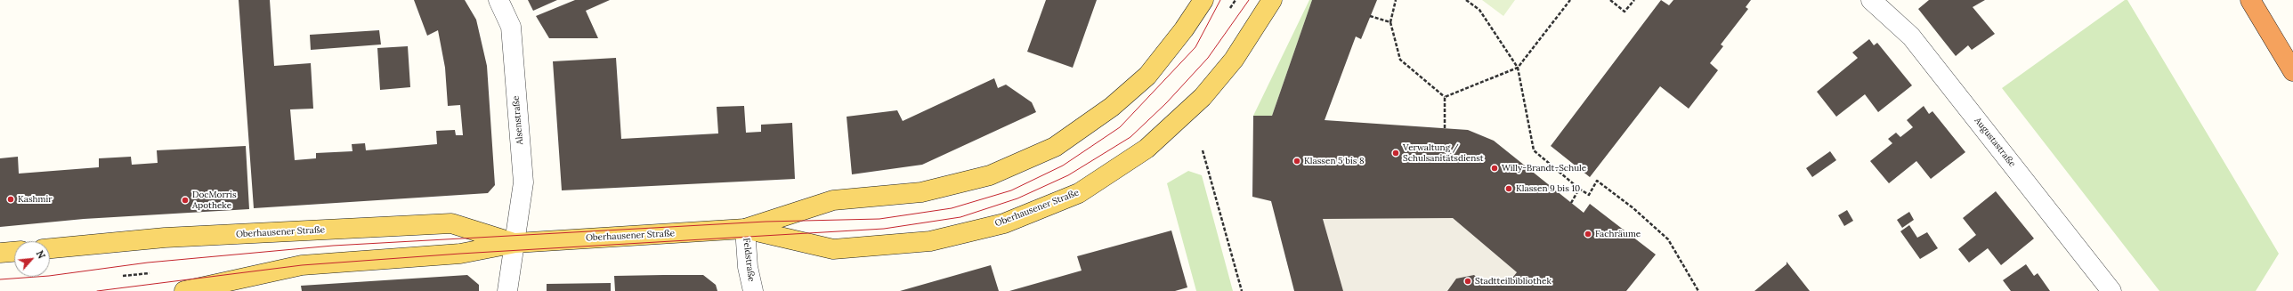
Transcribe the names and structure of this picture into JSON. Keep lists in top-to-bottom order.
{
  "streets": {
    "main road": ["Oberhausener Straße"],
    "street": ["Alsenstraße", "Augustastraße", "Feldstraße"]
  },
  "crossings": [
    ["Alsenstraße", "Oberhausener Straße"],
    ["Oberhausener Straße", "Feldstraße"]
  ],
  "places": [
    "Verwaltung / Schulsanitätsdienst",
    "Klassen 5 bis 8",
    "Willy-Brandt-Schule",
    "Klassen 9 bis 10",
    "Kashmir",
    "DocMorris Apotheke",
    "Fachräume",
    "Stadtteilbibliothek"
  ],
  "north": "top right"
}
